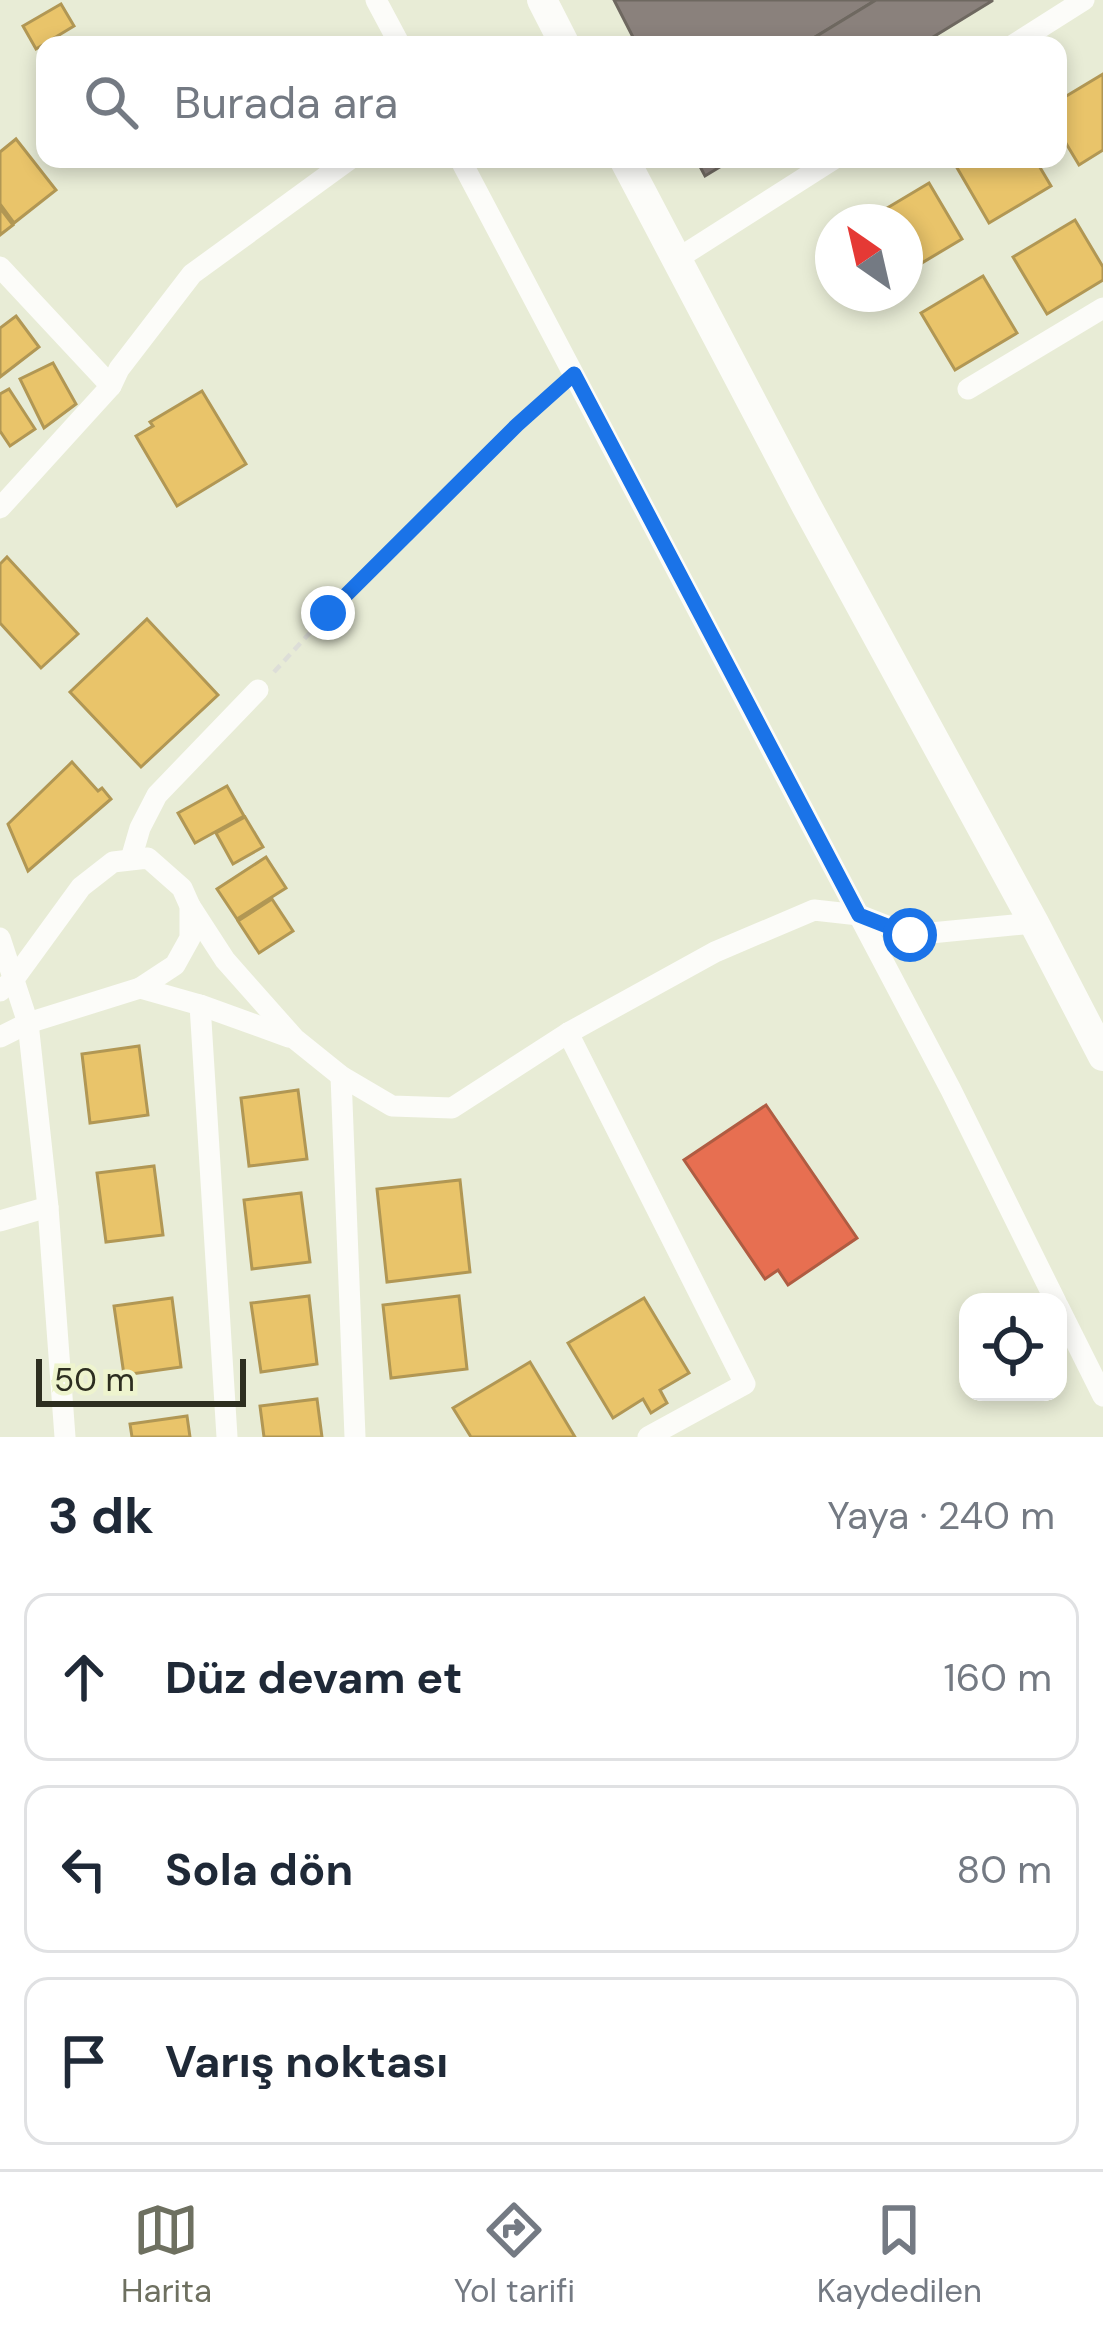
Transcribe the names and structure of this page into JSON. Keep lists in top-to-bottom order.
{
  "scale_bar": "50 m",
  "north": "top left",
  "page": {
    "search": "Burada ara",
    "scale": "50 m",
    "heading": ["3 dk", "Yaya · 240 m"],
    "list": [
      ["Düz devam et", "160 m"],
      ["Sola dön", "80 m"],
      "Varış noktası"
    ],
    "nav": ["Harita", "Yol tarifi", "Kaydedilen"]
  }
}
